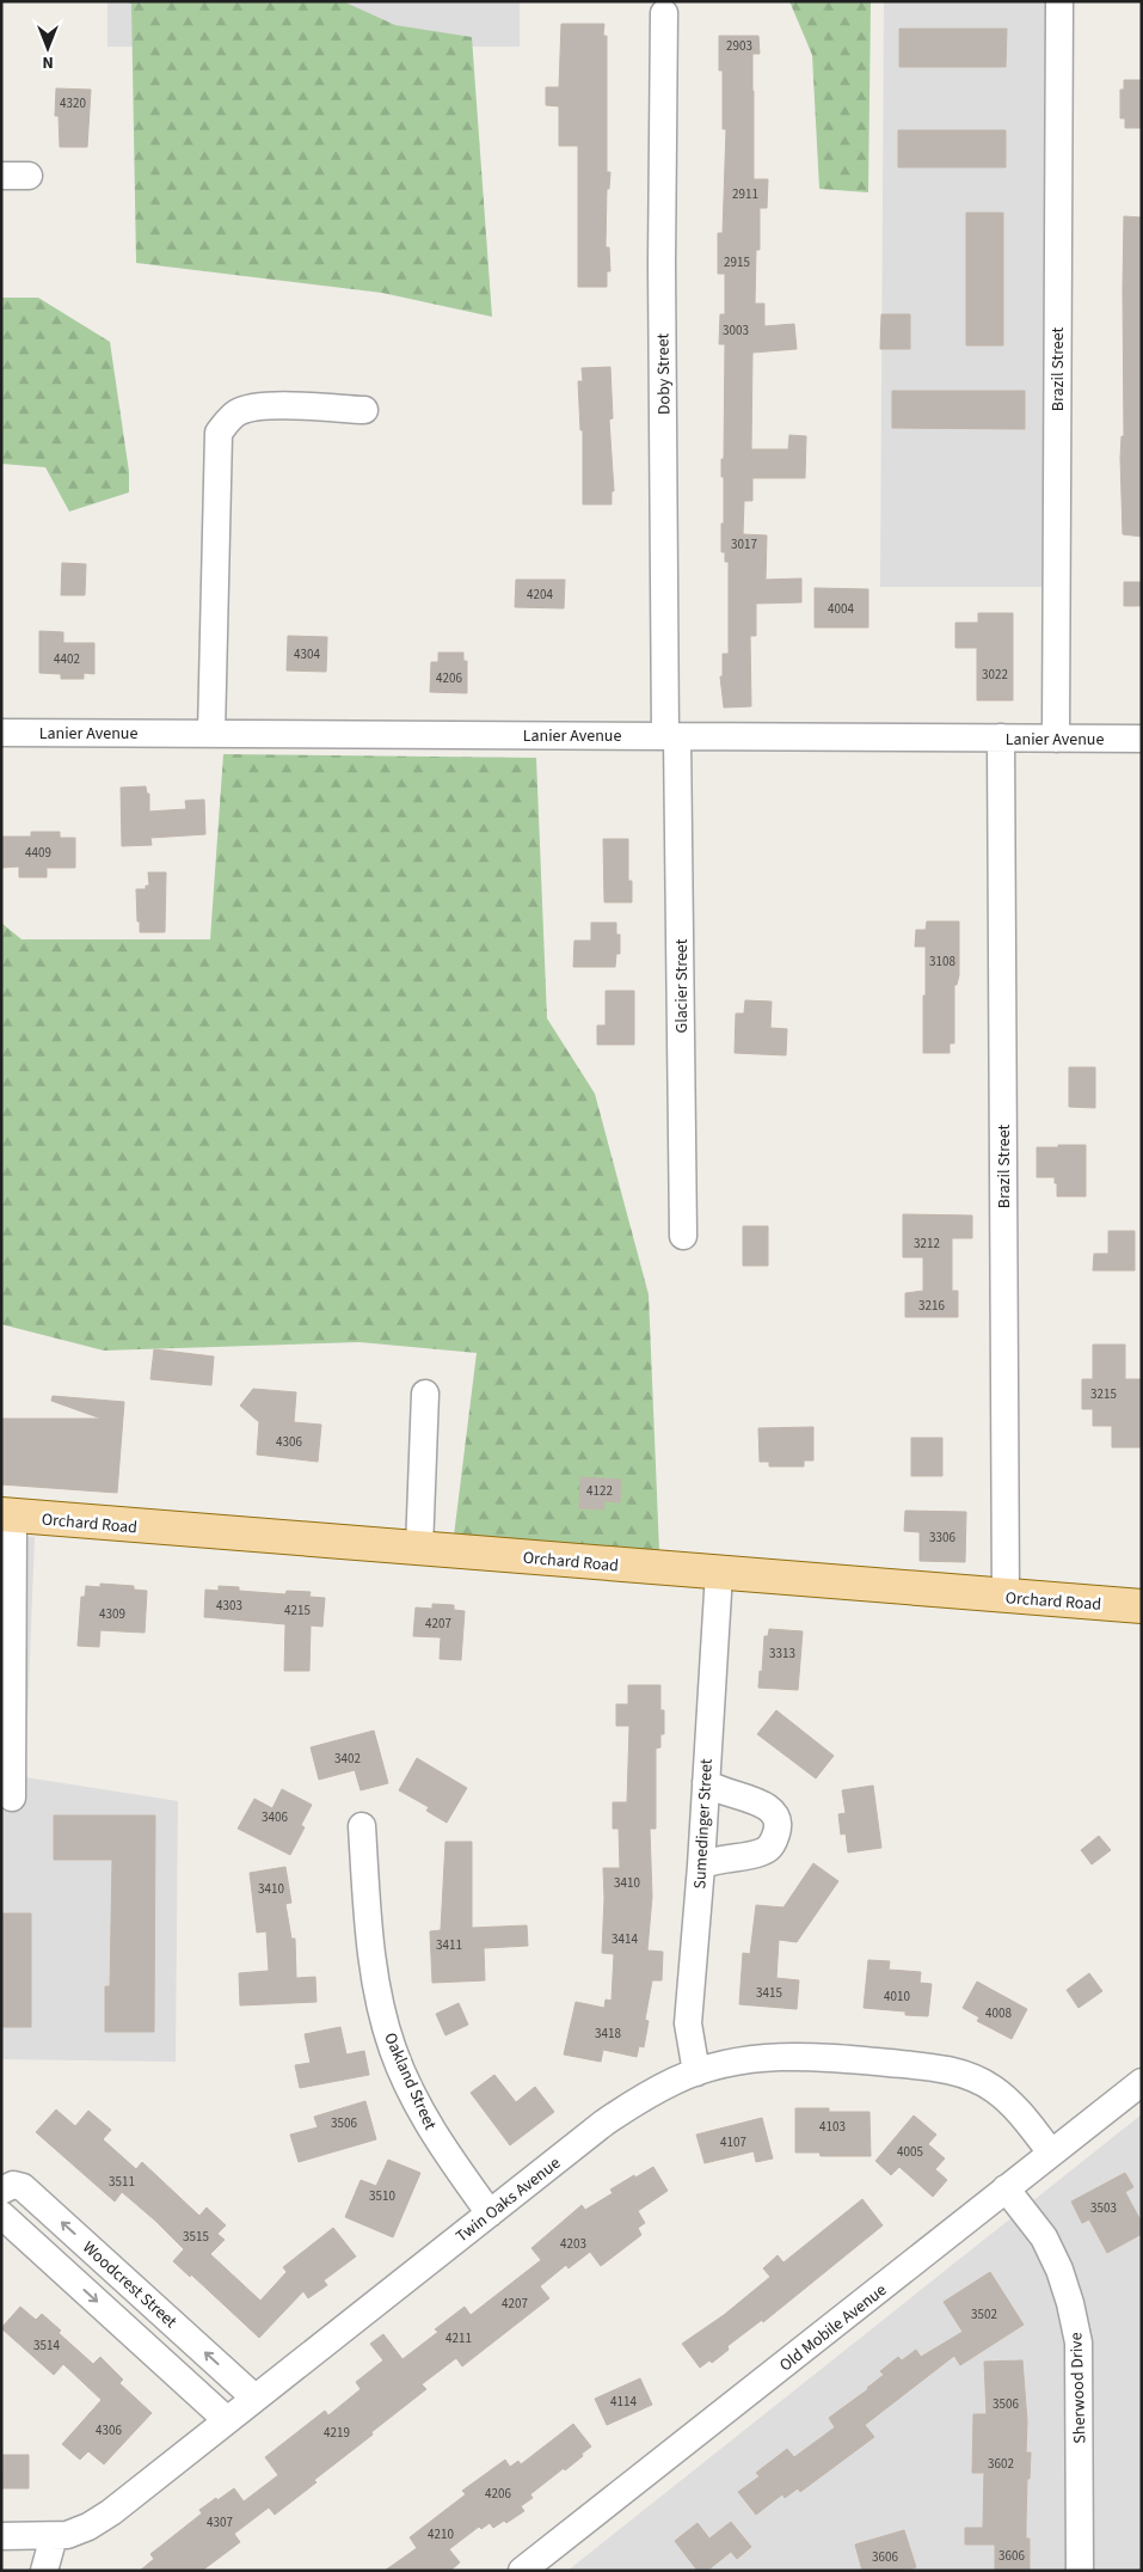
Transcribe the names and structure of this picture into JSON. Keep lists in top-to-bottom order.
{
  "streets": {
    "main road": ["Orchard Road"],
    "street": [
      "Brazil Street",
      "Doby Street",
      "Lanier Avenue",
      "Glacier Street",
      "Sumedinger Street",
      "Oakland Street",
      "Twin Oaks Avenue",
      "Woodcrest Street",
      "Old Mobile Avenue",
      "Sherwood Drive"
    ]
  },
  "crossings": [
    ["Brazil Street", "Lanier Avenue"],
    ["Brazil Street", "Orchard Road"],
    ["Doby Street", "Lanier Avenue"],
    ["Doby Street", "Glacier Street"],
    ["Lanier Avenue", "Glacier Street"],
    ["Orchard Road", "Sumedinger Street"],
    ["Sumedinger Street", "Twin Oaks Avenue"],
    ["Oakland Street", "Twin Oaks Avenue"],
    ["Twin Oaks Avenue", "Woodcrest Street"],
    ["Twin Oaks Avenue", "Old Mobile Avenue"],
    ["Old Mobile Avenue", "Sherwood Drive"]
  ],
  "house_numbers": [
    "2903",
    "4320",
    "2911",
    "2915",
    "3003",
    "3017",
    "4204",
    "4004",
    "4304",
    "4402",
    "3022",
    "4206",
    "4409",
    "3108",
    "3212",
    "3216",
    "3215",
    "4306",
    "4122",
    "3306",
    "4303",
    "4215",
    "4309",
    "4207",
    "3313",
    "3402",
    "3406",
    "3410",
    "3410",
    "3414",
    "3411",
    "3415",
    "4010",
    "4008",
    "3418",
    "3506",
    "4103",
    "4107",
    "4005",
    "3511",
    "3510",
    "3503",
    "3515",
    "4203",
    "4207",
    "3502",
    "4211",
    "3514",
    "4114",
    "3506",
    "4306",
    "4219",
    "3602",
    "4206",
    "4307",
    "4210",
    "3606",
    "3606"
  ],
  "north": "bottom"
}
